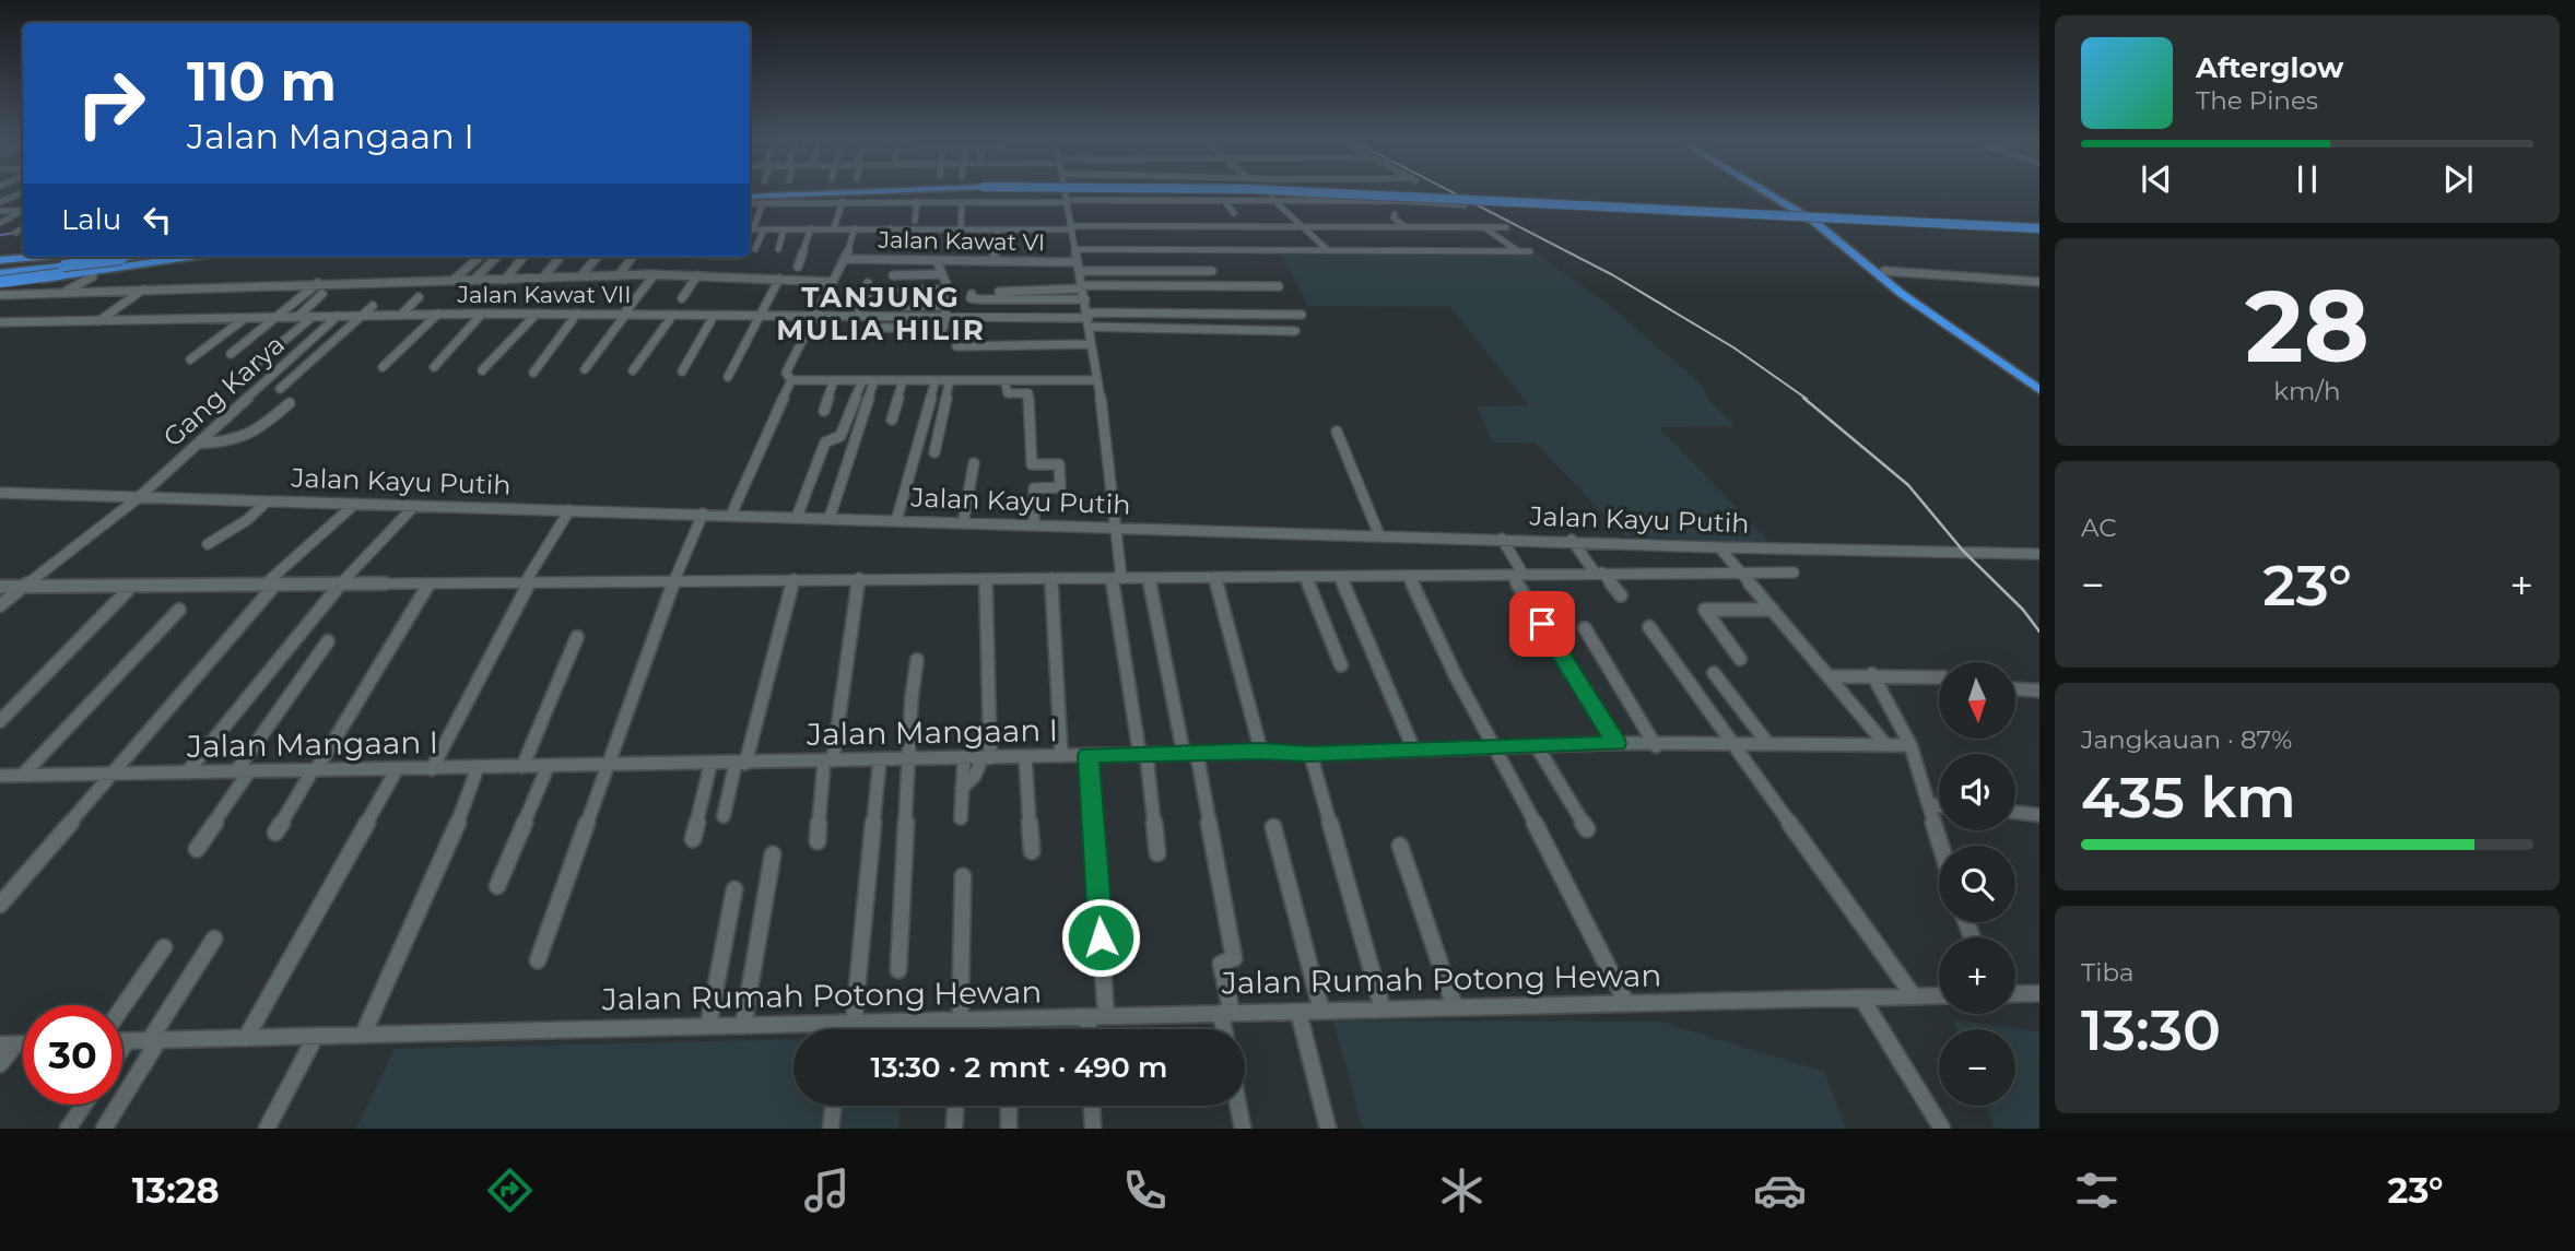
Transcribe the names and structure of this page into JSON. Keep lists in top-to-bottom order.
{
  "streets": {
    "street": [
      "Jalan Kawat VI",
      "Jalan Kawat VII",
      "Gang Karya",
      "Jalan Kayu Putih",
      "Jalan Mangaan I",
      "Jalan Rumah Potong Hewan"
    ]
  },
  "crossings": [
    ["Jalan Kawat VII", "Gang Karya"],
    ["Gang Karya", "Jalan Kayu Putih"]
  ],
  "districts": ["TANJUNG MULIA HILIR"],
  "north": "bottom",
  "page": {
    "turn": ["110 m", "Jalan Mangaan I"],
    "song": ["Afterglow", "The Pines"],
    "then": "Lalu",
    "tile": [
      ["28", "km/h"],
      "AC",
      ["Jangkauan · 87%", "435 km"],
      ["Tiba", "13:30"]
    ],
    "heat": ["−", "23°", "+"],
    "map_buttons": ["+", "−"],
    "limit": "30",
    "trip": "13:30 · 2 mnt · 490 m",
    "tabs": ["13:28", "23°"]
  }
}
